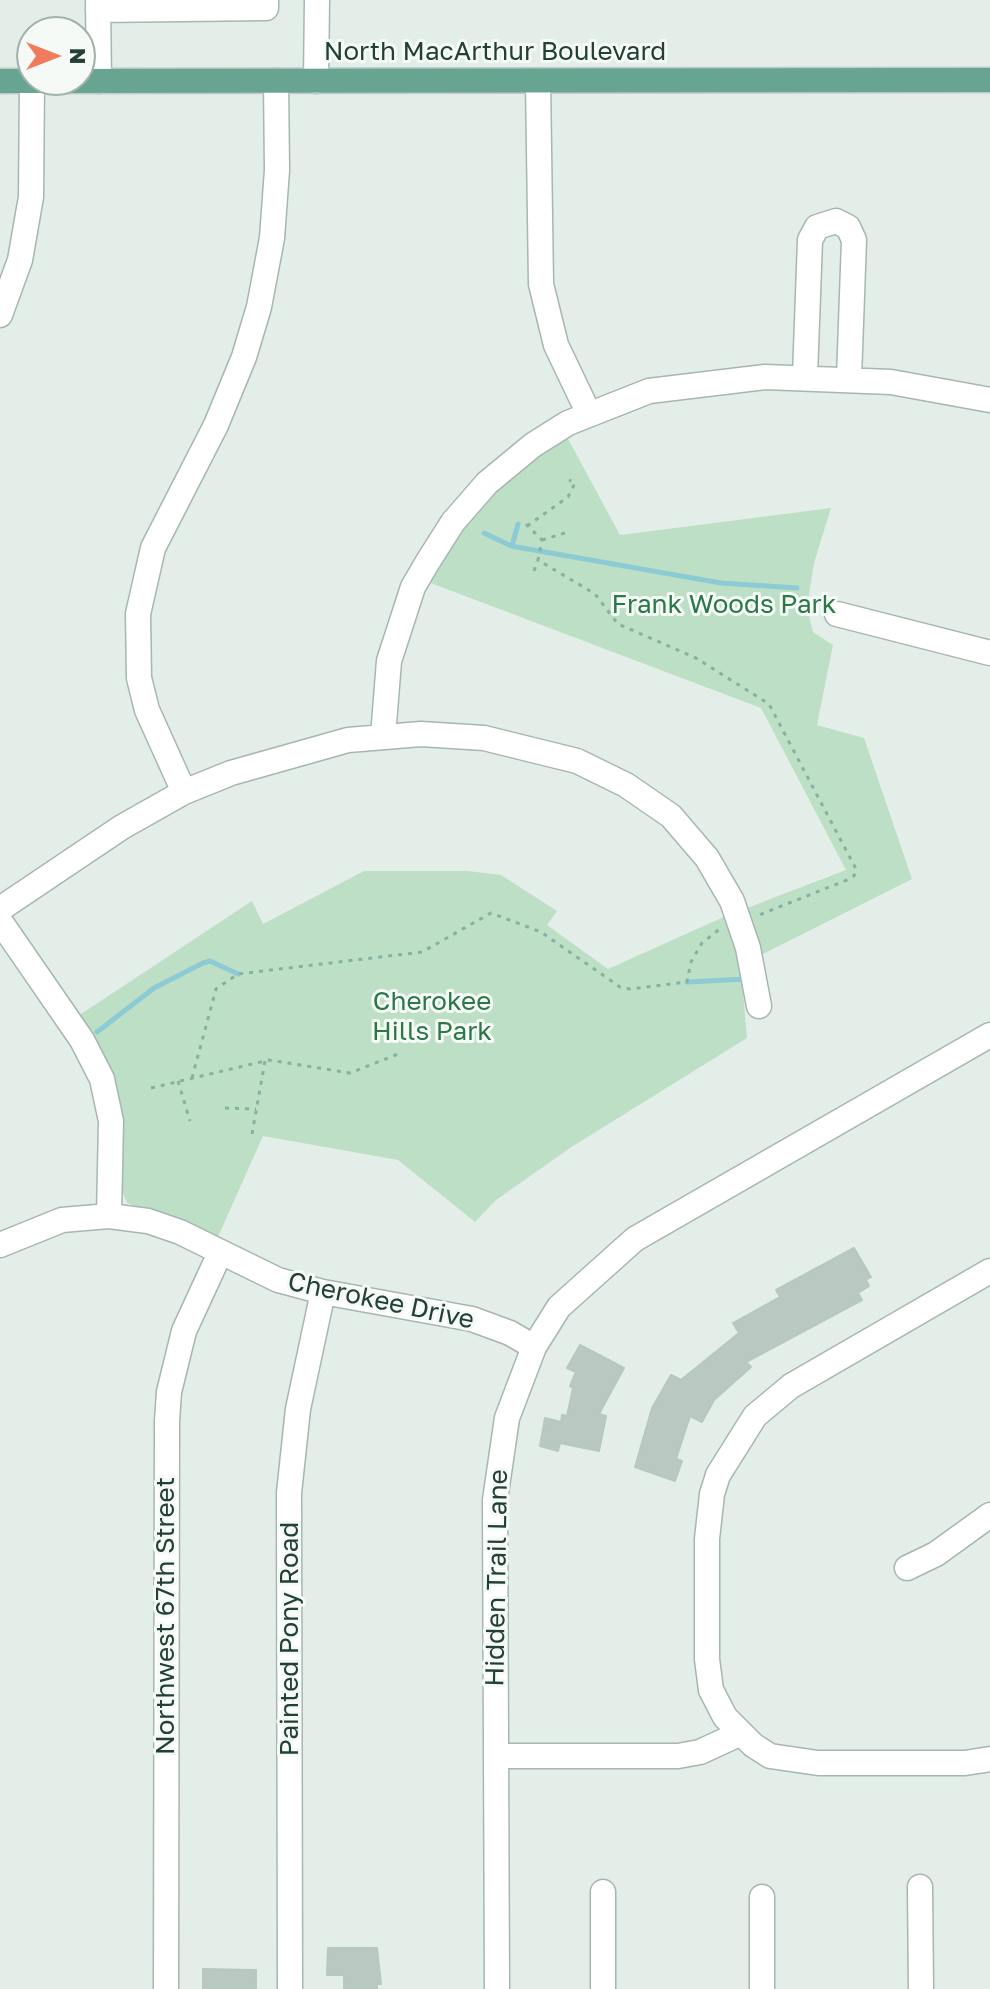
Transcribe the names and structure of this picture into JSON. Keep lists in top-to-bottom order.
{
  "streets": {
    "main road": ["North MacArthur Boulevard"],
    "street": [
      "Cherokee Drive",
      "Hidden Trail Lane",
      "Northwest 67th Street",
      "Painted Pony Road"
    ]
  },
  "crossings": [
    ["Cherokee Drive", "Hidden Trail Lane"],
    ["Cherokee Drive", "Northwest 67th Street"],
    ["Cherokee Drive", "Painted Pony Road"]
  ],
  "parks": ["Frank Woods Park", "Cherokee Hills Park"],
  "north": "right"
}
